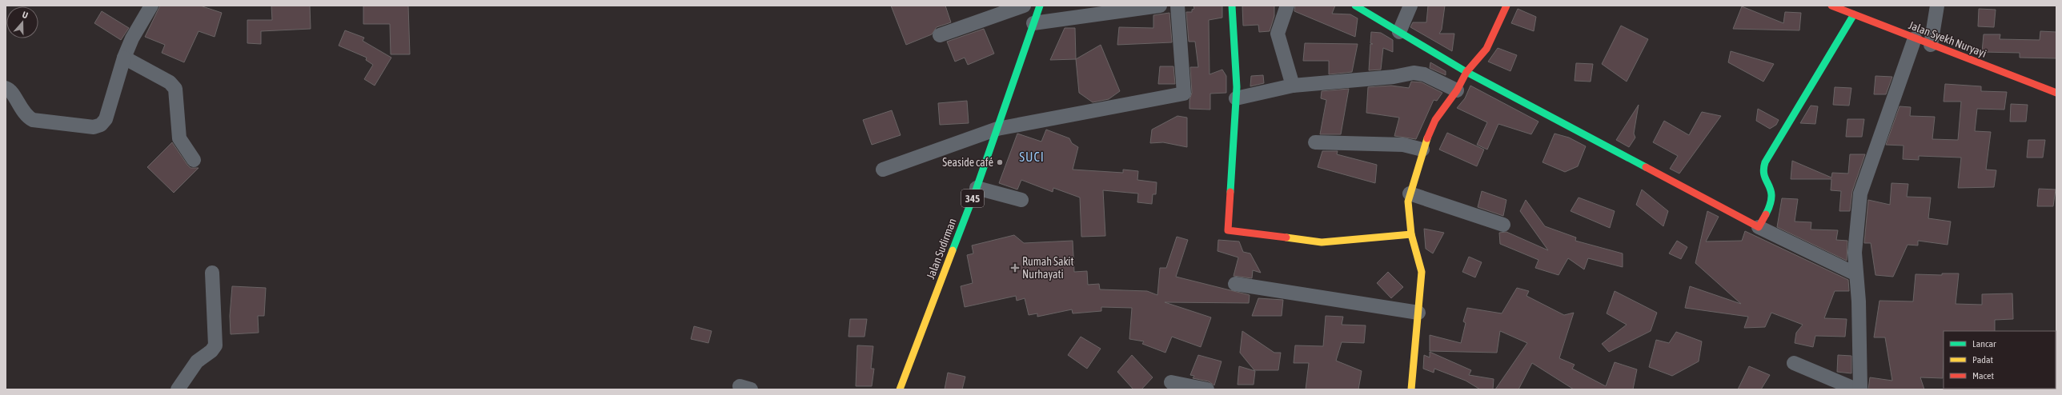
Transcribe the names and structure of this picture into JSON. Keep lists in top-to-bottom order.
{
  "streets": {
    "street": ["Jalan Syekh Nuryayi", "345", "Jalan Sudirman"]
  },
  "districts": ["SUCI"],
  "places": {
    "other": ["Seaside café"],
    "health": ["Rumah Sakit Nurhayati"]
  },
  "legend": ["Lancar", "Padat", "Macet"],
  "north": "top"
}
